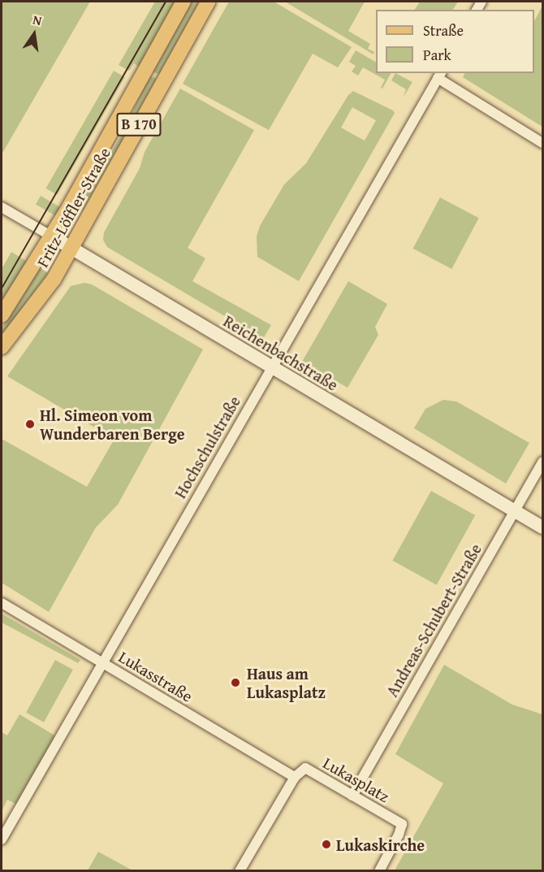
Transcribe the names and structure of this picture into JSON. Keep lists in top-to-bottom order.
{
  "streets": {
    "main road": ["B 170", "Fritz-Löffler-Straße"],
    "street": [
      "Reichenbachstraße",
      "Hochschulstraße",
      "Andreas-Schubert-Straße",
      "Lukasstraße",
      "Lukasplatz"
    ]
  },
  "crossings": [
    ["Fritz-Löffler-Straße", "Reichenbachstraße"],
    ["Reichenbachstraße", "Hochschulstraße"],
    ["Reichenbachstraße", "Andreas-Schubert-Straße"],
    ["Hochschulstraße", "Lukasstraße"],
    ["Andreas-Schubert-Straße", "Lukasplatz"],
    ["Lukasstraße", "Lukasplatz"]
  ],
  "places": ["Hl. Simeon vom Wunderbaren Berge", "Haus am Lukasplatz", "Lukaskirche"],
  "legend": ["Straße", "Park"],
  "north": "top"
}
